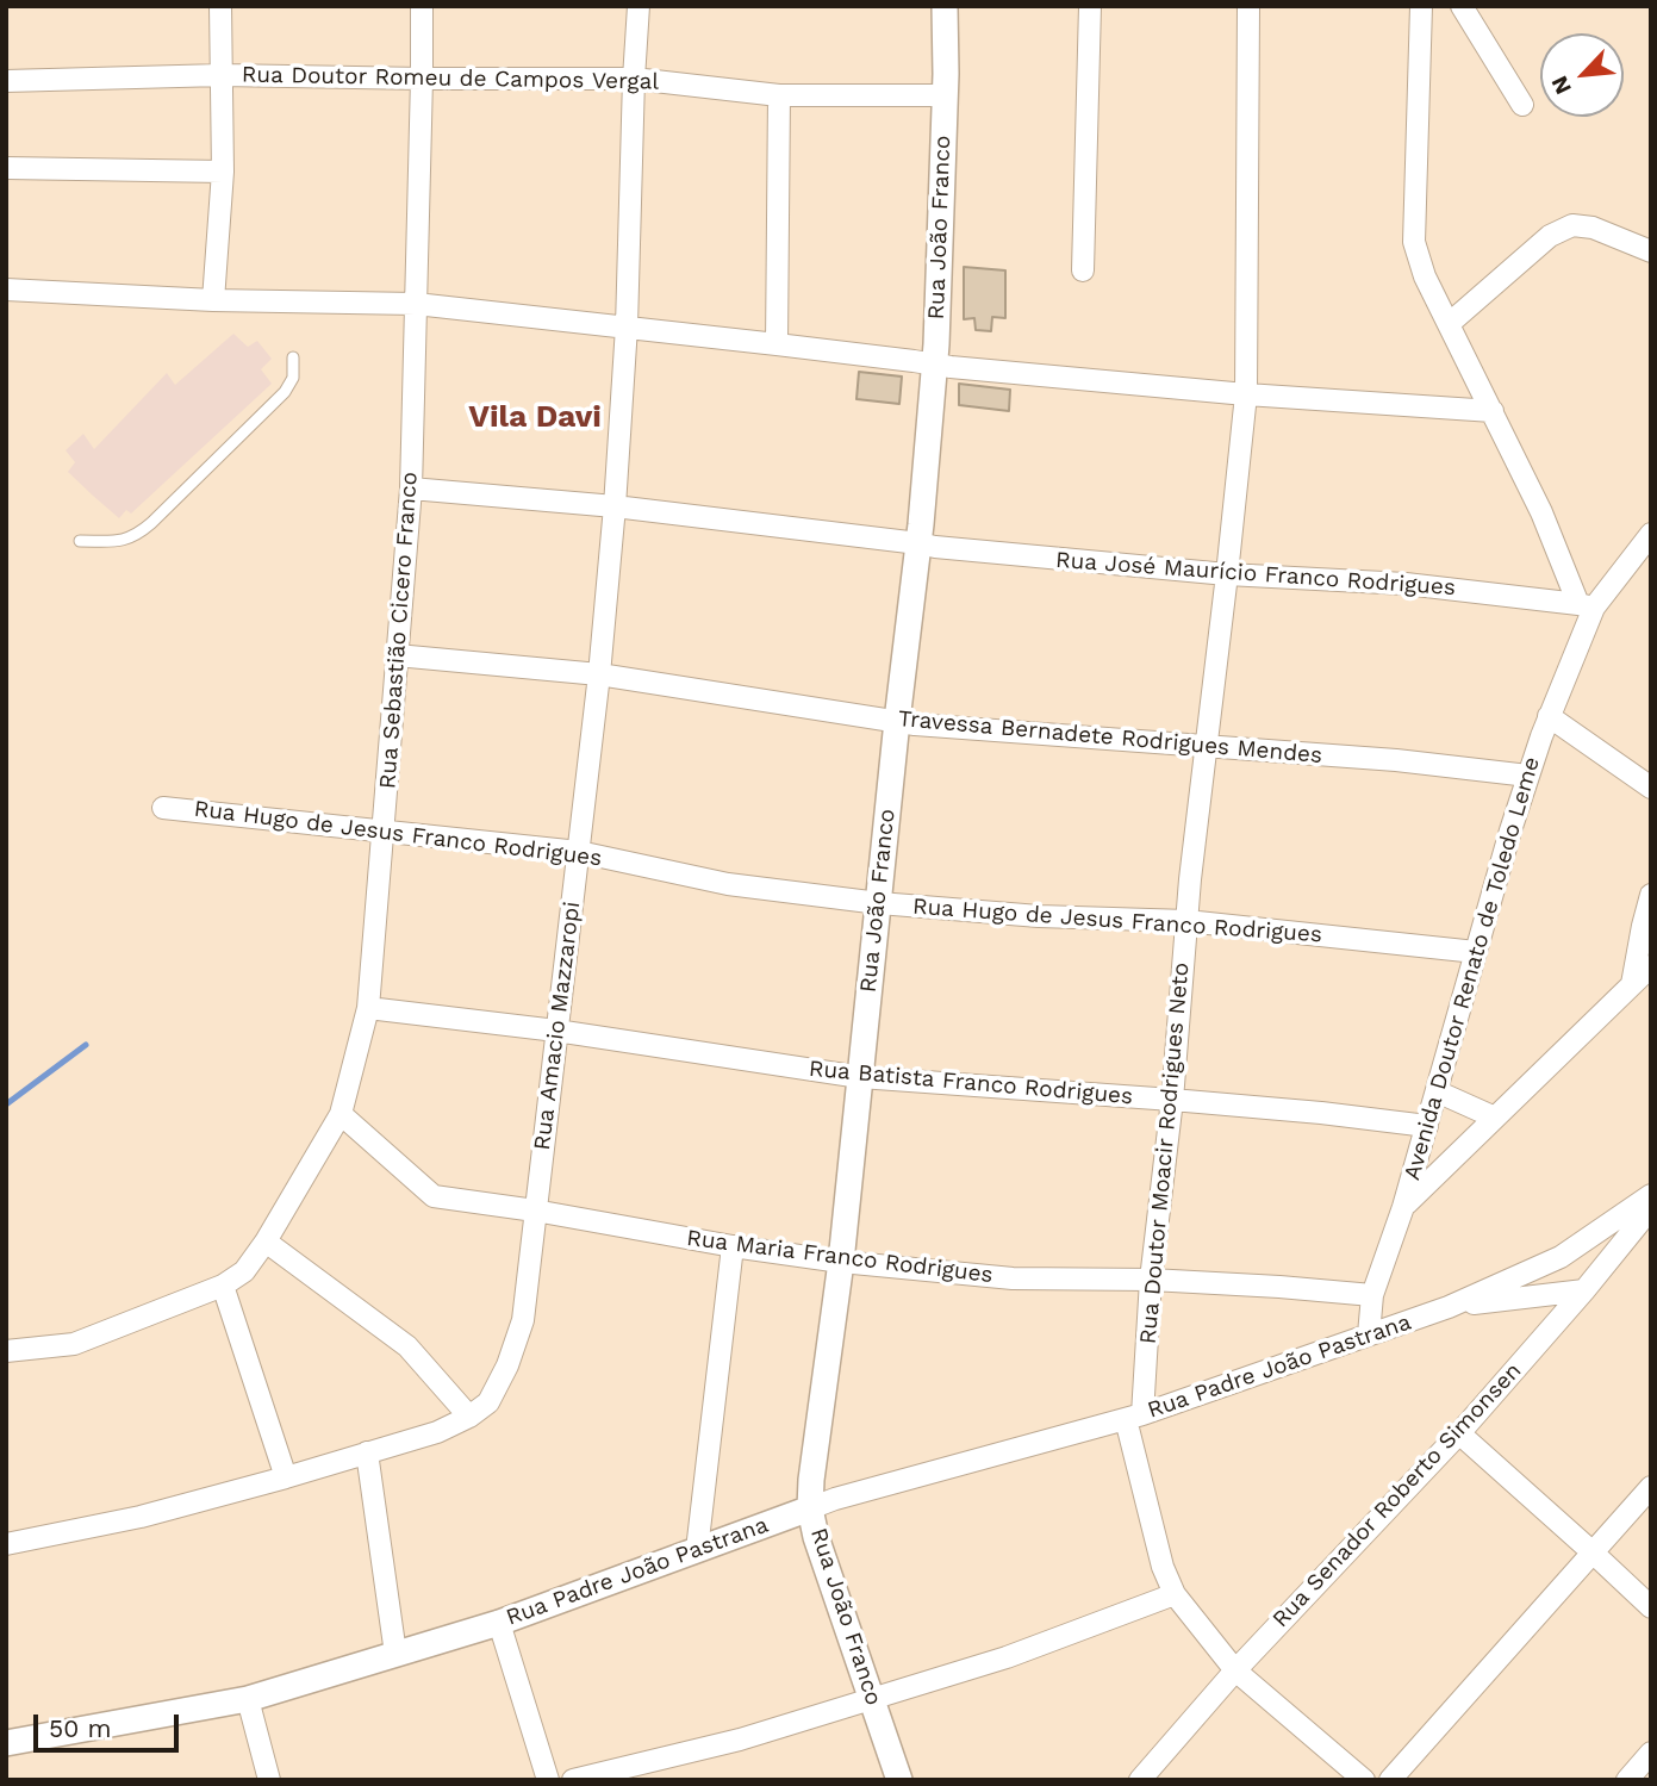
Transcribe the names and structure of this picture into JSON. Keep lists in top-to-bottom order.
{
  "streets": {
    "street": [
      "Rua Doutor Romeu de Campos Vergal",
      "Rua João Franco",
      "Rua José Maurício Franco Rodrigues",
      "Rua Sebastião Cicero Franco",
      "Travessa Bernadete Rodrigues Mendes",
      "Rua Hugo de Jesus Franco Rodrigues",
      "Avenida Doutor Renato de Toledo Leme",
      "Rua Amacio Mazzaropi",
      "Rua Batista Franco Rodrigues",
      "Rua Doutor Moacir Rodrigues Neto",
      "Rua Maria Franco Rodrigues",
      "Rua Padre João Pastrana",
      "Rua Senador Roberto Simonsen"
    ]
  },
  "crossings": [
    ["Rua Doutor Romeu de Campos Vergal", "Rua João Franco"],
    ["Rua Doutor Romeu de Campos Vergal", "Rua Sebastião Cicero Franco"],
    ["Rua Doutor Romeu de Campos Vergal", "Rua Amacio Mazzaropi"],
    ["Rua João Franco", "Rua José Maurício Franco Rodrigues"],
    ["Rua João Franco", "Travessa Bernadete Rodrigues Mendes"],
    ["Rua João Franco", "Rua Hugo de Jesus Franco Rodrigues"],
    ["Rua João Franco", "Rua Batista Franco Rodrigues"],
    ["Rua João Franco", "Rua Maria Franco Rodrigues"],
    ["Rua João Franco", "Rua Padre João Pastrana"],
    ["Rua José Maurício Franco Rodrigues", "Rua Sebastião Cicero Franco"],
    ["Rua José Maurício Franco Rodrigues", "Avenida Doutor Renato de Toledo Leme"],
    ["Rua José Maurício Franco Rodrigues", "Rua Amacio Mazzaropi"],
    ["Rua José Maurício Franco Rodrigues", "Rua Doutor Moacir Rodrigues Neto"],
    ["Rua Sebastião Cicero Franco", "Travessa Bernadete Rodrigues Mendes"],
    ["Rua Sebastião Cicero Franco", "Rua Hugo de Jesus Franco Rodrigues"],
    ["Rua Sebastião Cicero Franco", "Rua Batista Franco Rodrigues"],
    ["Rua Sebastião Cicero Franco", "Rua Maria Franco Rodrigues"],
    ["Travessa Bernadete Rodrigues Mendes", "Avenida Doutor Renato de Toledo Leme"],
    ["Travessa Bernadete Rodrigues Mendes", "Rua Amacio Mazzaropi"],
    ["Travessa Bernadete Rodrigues Mendes", "Rua Doutor Moacir Rodrigues Neto"],
    ["Rua Hugo de Jesus Franco Rodrigues", "Avenida Doutor Renato de Toledo Leme"],
    ["Rua Hugo de Jesus Franco Rodrigues", "Rua Amacio Mazzaropi"],
    ["Rua Hugo de Jesus Franco Rodrigues", "Rua Doutor Moacir Rodrigues Neto"],
    ["Avenida Doutor Renato de Toledo Leme", "Rua Batista Franco Rodrigues"],
    ["Avenida Doutor Renato de Toledo Leme", "Rua Maria Franco Rodrigues"],
    ["Avenida Doutor Renato de Toledo Leme", "Rua Padre João Pastrana"],
    ["Rua Amacio Mazzaropi", "Rua Batista Franco Rodrigues"],
    ["Rua Amacio Mazzaropi", "Rua Maria Franco Rodrigues"],
    ["Rua Batista Franco Rodrigues", "Rua Doutor Moacir Rodrigues Neto"],
    ["Rua Doutor Moacir Rodrigues Neto", "Rua Maria Franco Rodrigues"],
    ["Rua Doutor Moacir Rodrigues Neto", "Rua Padre João Pastrana"],
    ["Rua Doutor Moacir Rodrigues Neto", "Rua Senador Roberto Simonsen"],
    ["Rua Padre João Pastrana", "Rua Senador Roberto Simonsen"]
  ],
  "districts": ["Vila Davi"],
  "scale_bar": "50 m",
  "north": "bottom left"
}
